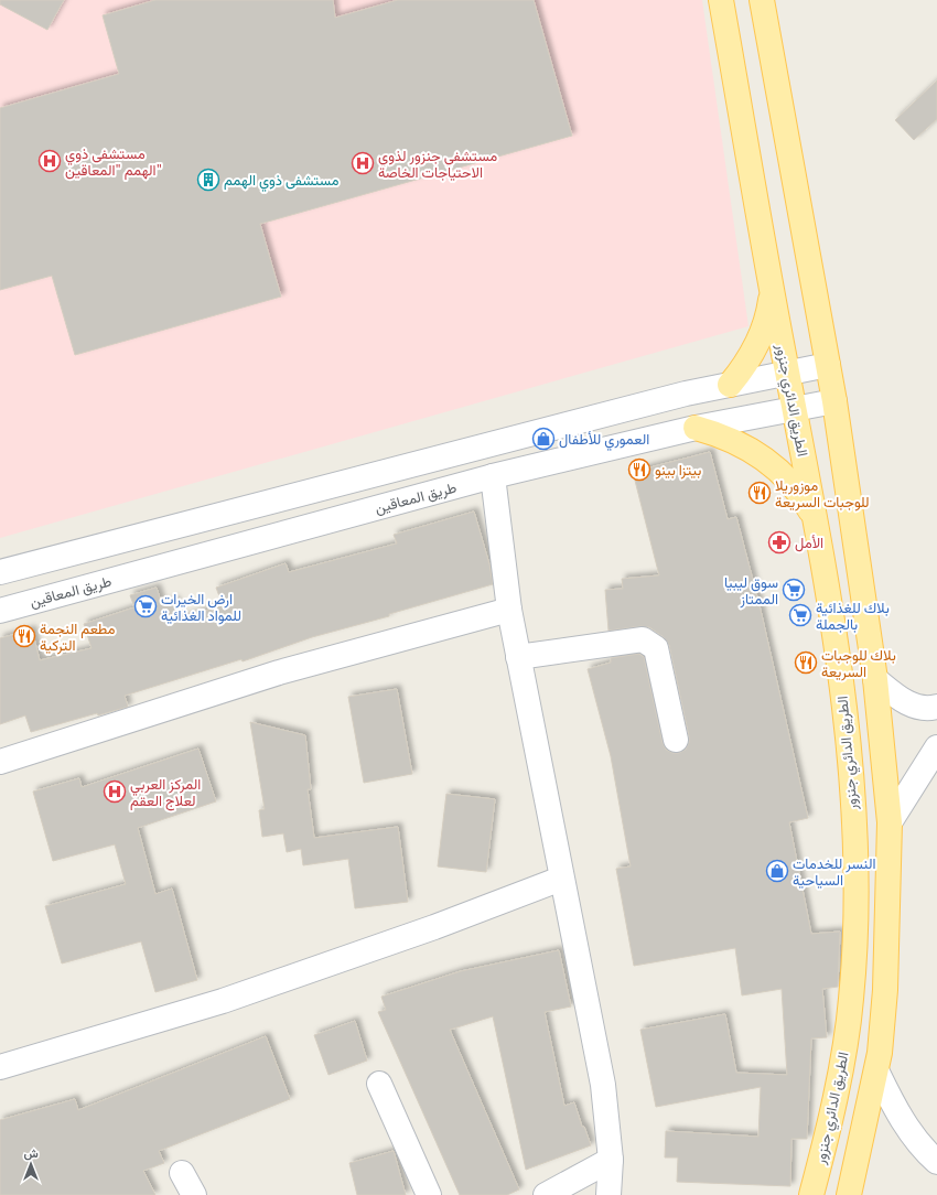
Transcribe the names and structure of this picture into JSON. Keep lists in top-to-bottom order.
{
  "streets": {
    "main road": ["الطريق الدائري جنزور"],
    "street": ["طريق المعاقين"]
  },
  "crossings": [
    ["الطريق الدائري جنزور", "طريق المعاقين"]
  ],
  "places": {
    "hospital": ["مستشفى ذوي الهمم \"المعاقين\"", "مستشفي جنزور لذوي الاحتياجات الخاصة", "المركز العربي لعلاج العقم"],
    "building": ["مستشفى ذوي الهمم"],
    "shop": ["العموري للأطفال", "النسر للخدمات السياحية"],
    "restaurant": [
      "بيتزا بينو",
      "موزوريلا للوجبات السريعة",
      "مطعم النجمة التركية",
      "بلاك للوجبات السريعة"
    ],
    "pharmacy": ["الأمل"],
    "supermarket": ["سوق ليبيا الممتاز", "ارض الخيرات للمواد الغذائية", "بلاك للغذائية بالجملة"]
  },
  "north": "top"
}
